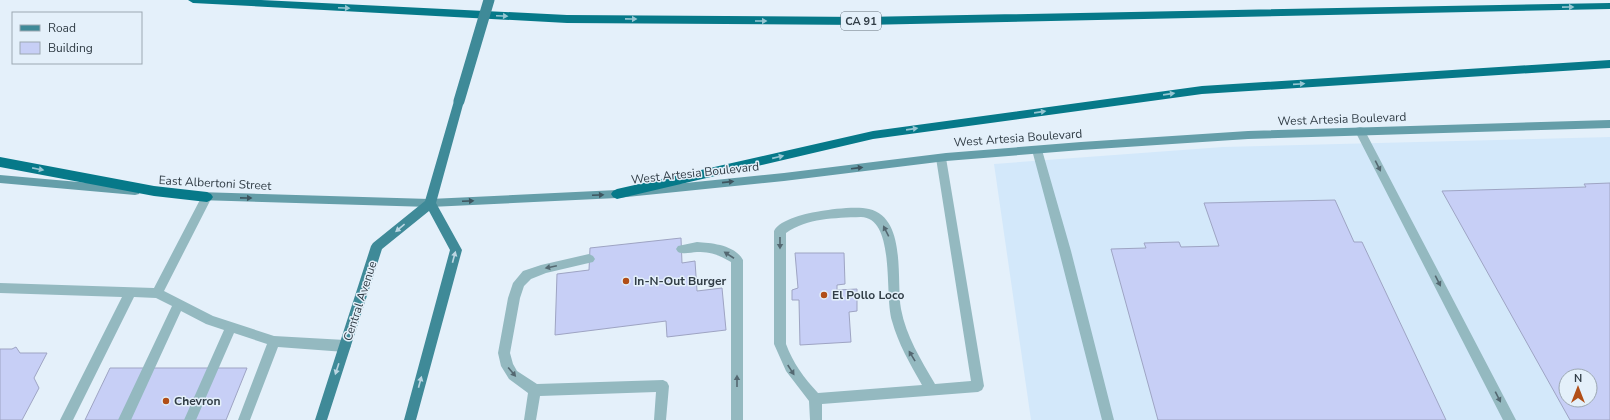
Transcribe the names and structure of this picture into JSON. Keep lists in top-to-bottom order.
{
  "streets": {
    "highway": ["CA 91"],
    "main road": ["West Artesia Boulevard", "East Albertoni Street", "Central Avenue"]
  },
  "crossings": [
    ["West Artesia Boulevard", "East Albertoni Street"],
    ["West Artesia Boulevard", "Central Avenue"],
    ["East Albertoni Street", "Central Avenue"]
  ],
  "one_way": ["West Artesia Boulevard", "East Albertoni Street", "Central Avenue"],
  "places": ["In-N-Out Burger", "El Pollo Loco", "Chevron"],
  "legend": ["Road", "Building"],
  "north": "top"
}
